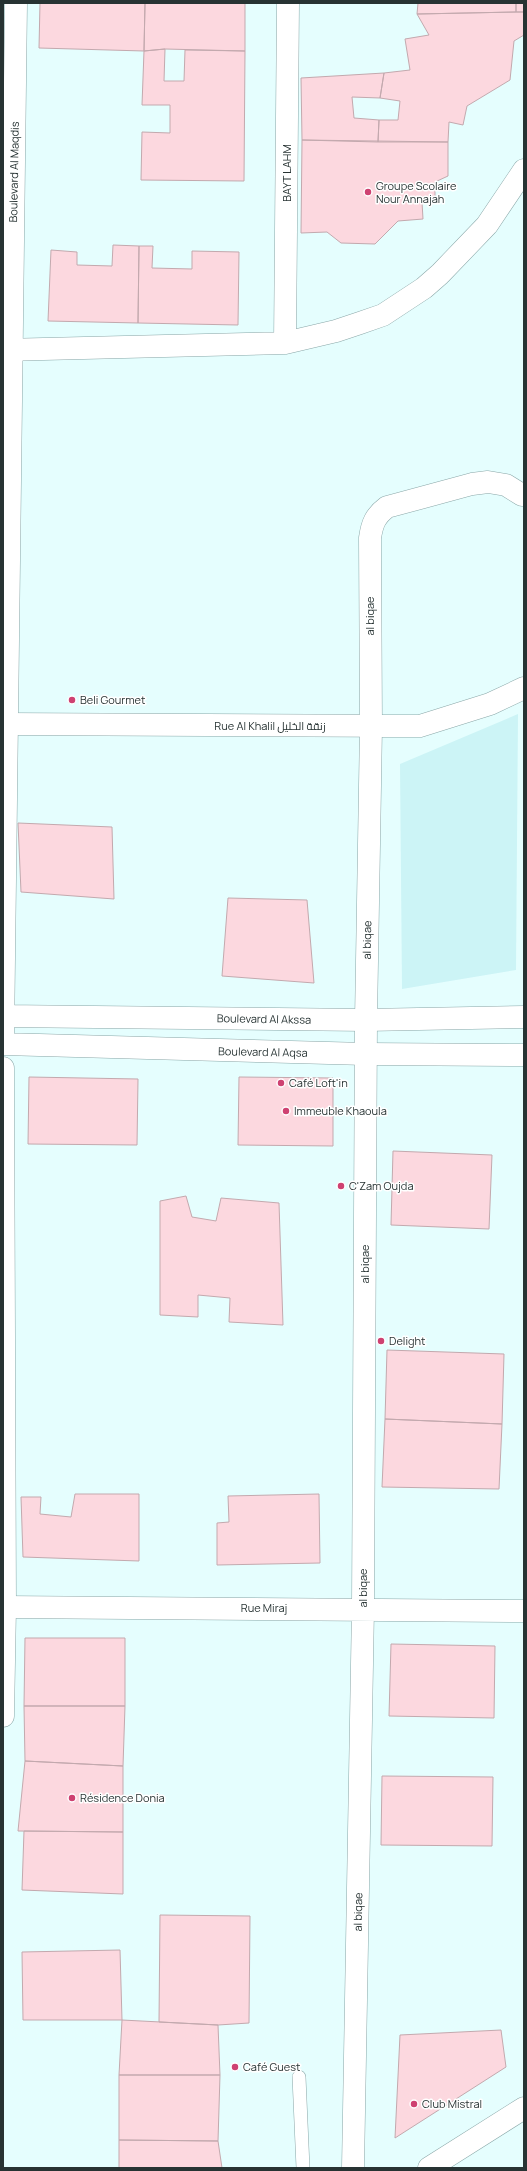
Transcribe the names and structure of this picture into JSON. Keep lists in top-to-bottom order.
{
  "streets": {
    "street": [
      "Boulevard Al Maqdis",
      "BAYT LAHM",
      "al biqae",
      "Rue Al Khalil زنقة الخليل",
      "Boulevard Al Akssa",
      "Boulevard Al Aqsa",
      "Rue Miraj"
    ]
  },
  "crossings": [
    ["Boulevard Al Maqdis", "Rue Al Khalil زنقة الخليل"],
    ["Boulevard Al Maqdis", "Boulevard Al Akssa"],
    ["al biqae", "Rue Al Khalil زنقة الخليل"],
    ["al biqae", "Boulevard Al Akssa"],
    ["al biqae", "Boulevard Al Aqsa"],
    ["al biqae", "Rue Miraj"]
  ],
  "places": [
    "Groupe Scolaire Nour Annajah",
    "Beli Gourmet",
    "Café Loft'in",
    "Immeuble Khaoula",
    "C'Zam Oujda",
    "Delight",
    "Résidence Donia",
    "Café Guest",
    "Club Mistral"
  ]
}
